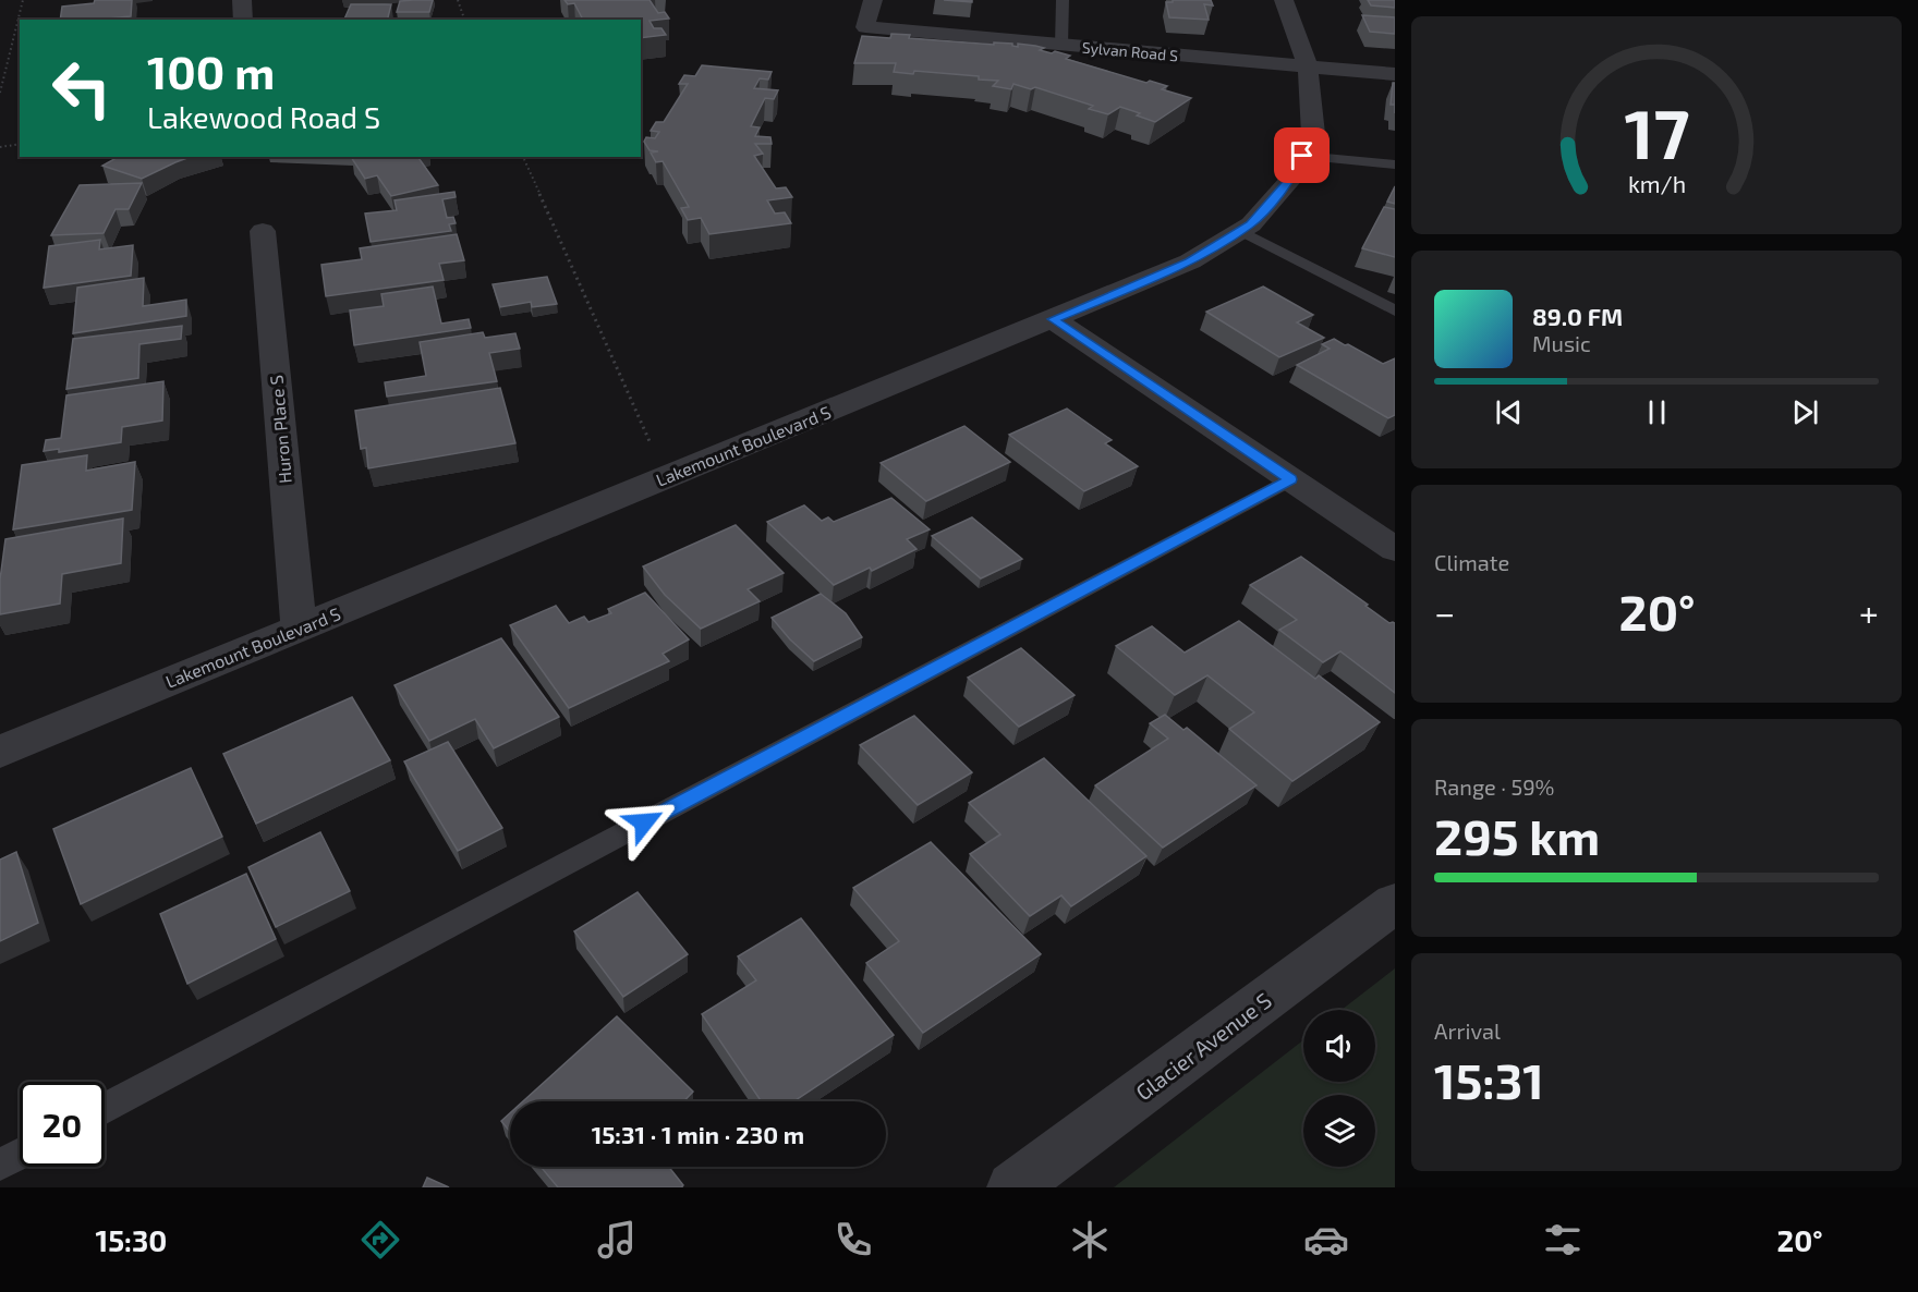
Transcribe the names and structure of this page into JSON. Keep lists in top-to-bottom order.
{
  "streets": {
    "street": [
      "Sylvan Road S",
      "Huron Place S",
      "Lakemount Boulevard S",
      "Glacier Avenue S"
    ]
  },
  "crossings": [
    ["Sylvan Road S", "Lakemount Boulevard S"],
    ["Huron Place S", "Lakemount Boulevard S"]
  ],
  "page": {
    "turn": ["100 m", "Lakewood Road S"],
    "song": ["89.0 FM", "Music"],
    "tile": [
      "Climate",
      ["Range · 59%", "295 km"],
      ["Arrival", "15:31"]
    ],
    "heat": ["−", "20°", "+"],
    "limit": "20",
    "trip": "15:31 · 1 min · 230 m",
    "tabs": ["15:30", "20°"],
    "gauge": ["17", "km/h"]
  }
}
